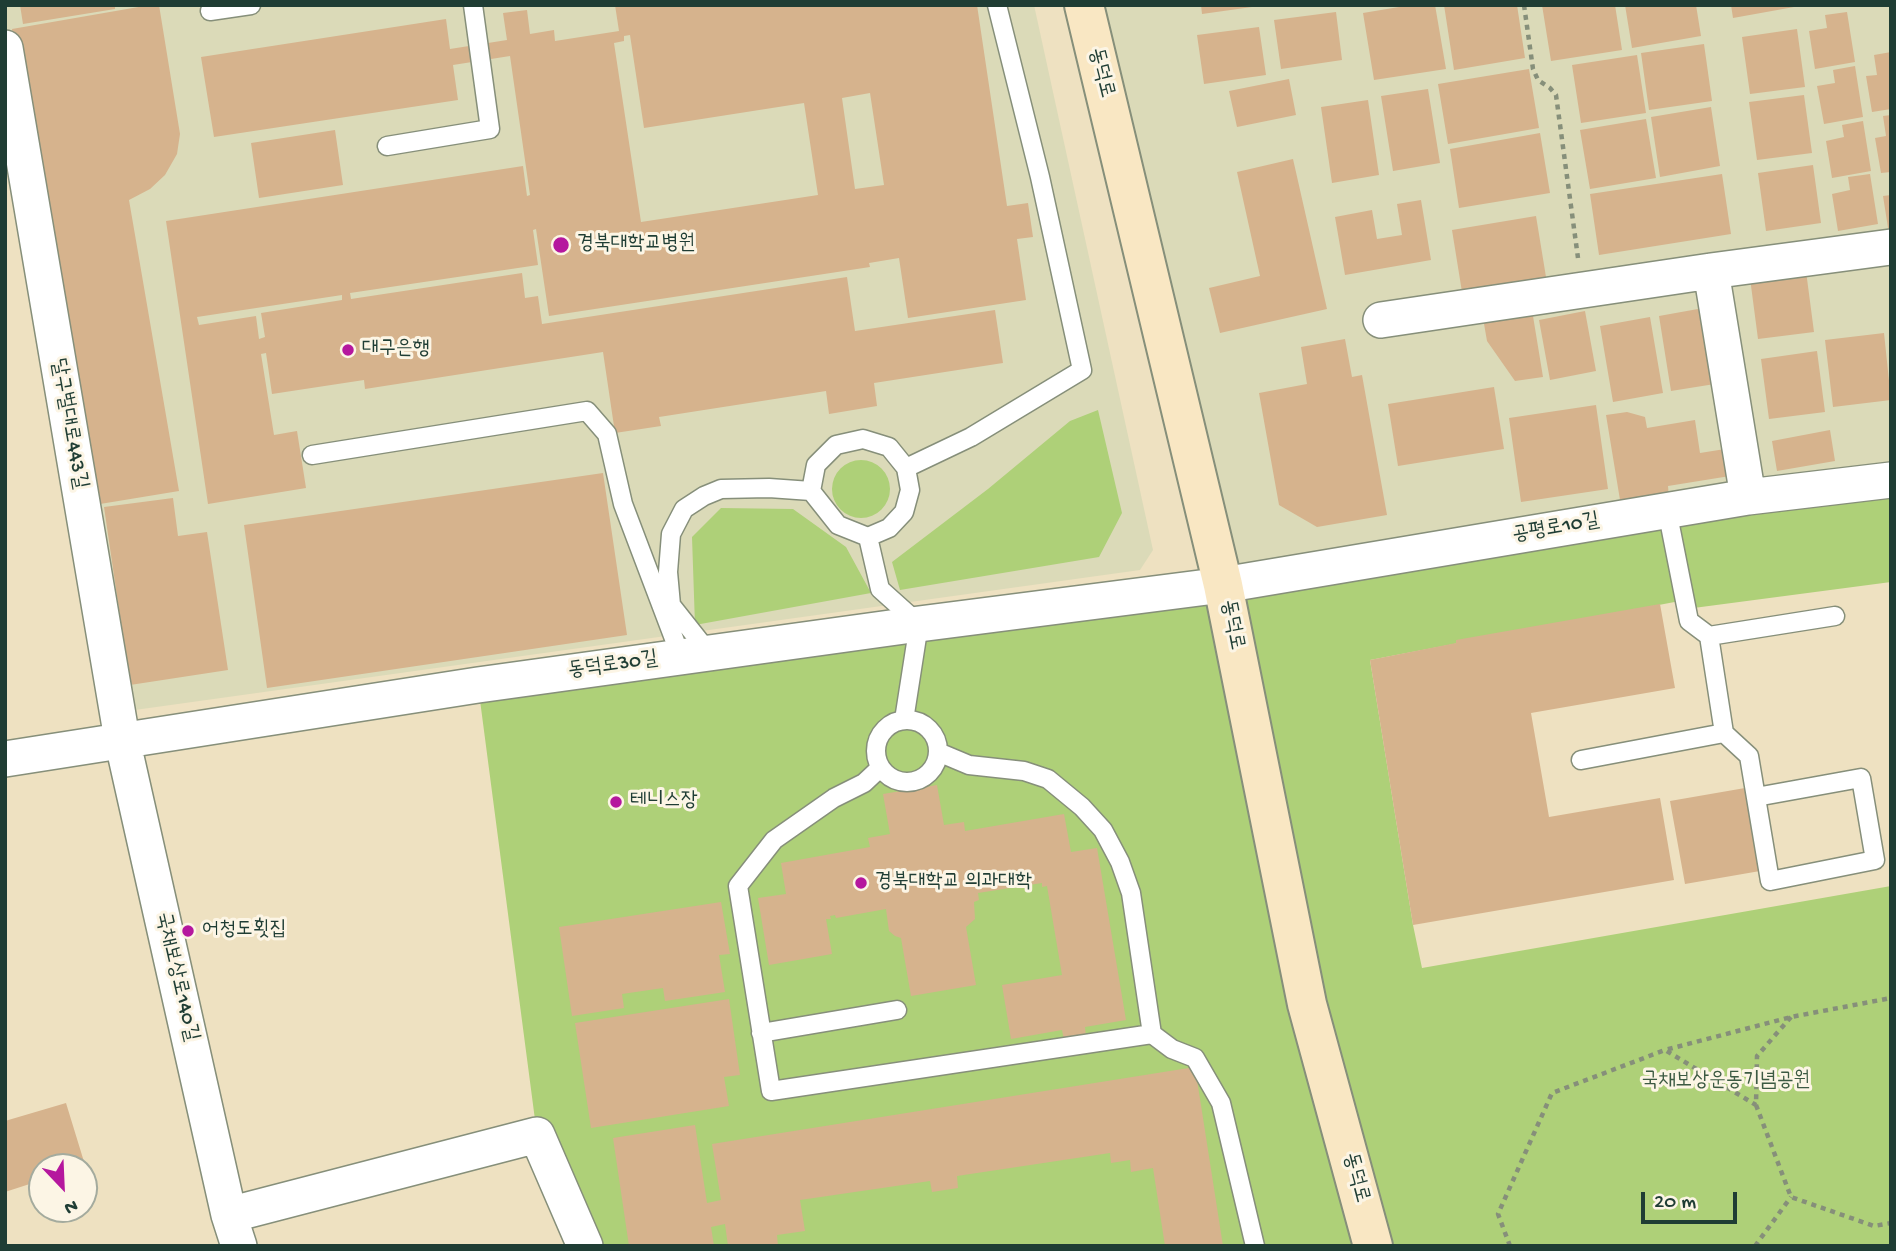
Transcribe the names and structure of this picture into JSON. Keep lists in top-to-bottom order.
{
  "streets": {
    "main road": ["동덕로"],
    "street": [
      "달구벌대로443길",
      "공평로10길",
      "동덕로30길",
      "국채보상로140길"
    ]
  },
  "crossings": [
    ["동덕로", "공평로10길"],
    ["동덕로", "동덕로30길"],
    ["달구벌대로443길", "동덕로30길"],
    ["달구벌대로443길", "국채보상로140길"],
    ["공평로10길", "동덕로30길"],
    ["동덕로30길", "국채보상로140길"]
  ],
  "parks": ["국채보상운동기념공원"],
  "places": [
    "경북대학교병원",
    "대구은행",
    "테니스장",
    "경북대학교 의과대학",
    "어청도횟집"
  ],
  "scale_bar": "20 m",
  "north": "bottom right"
}
